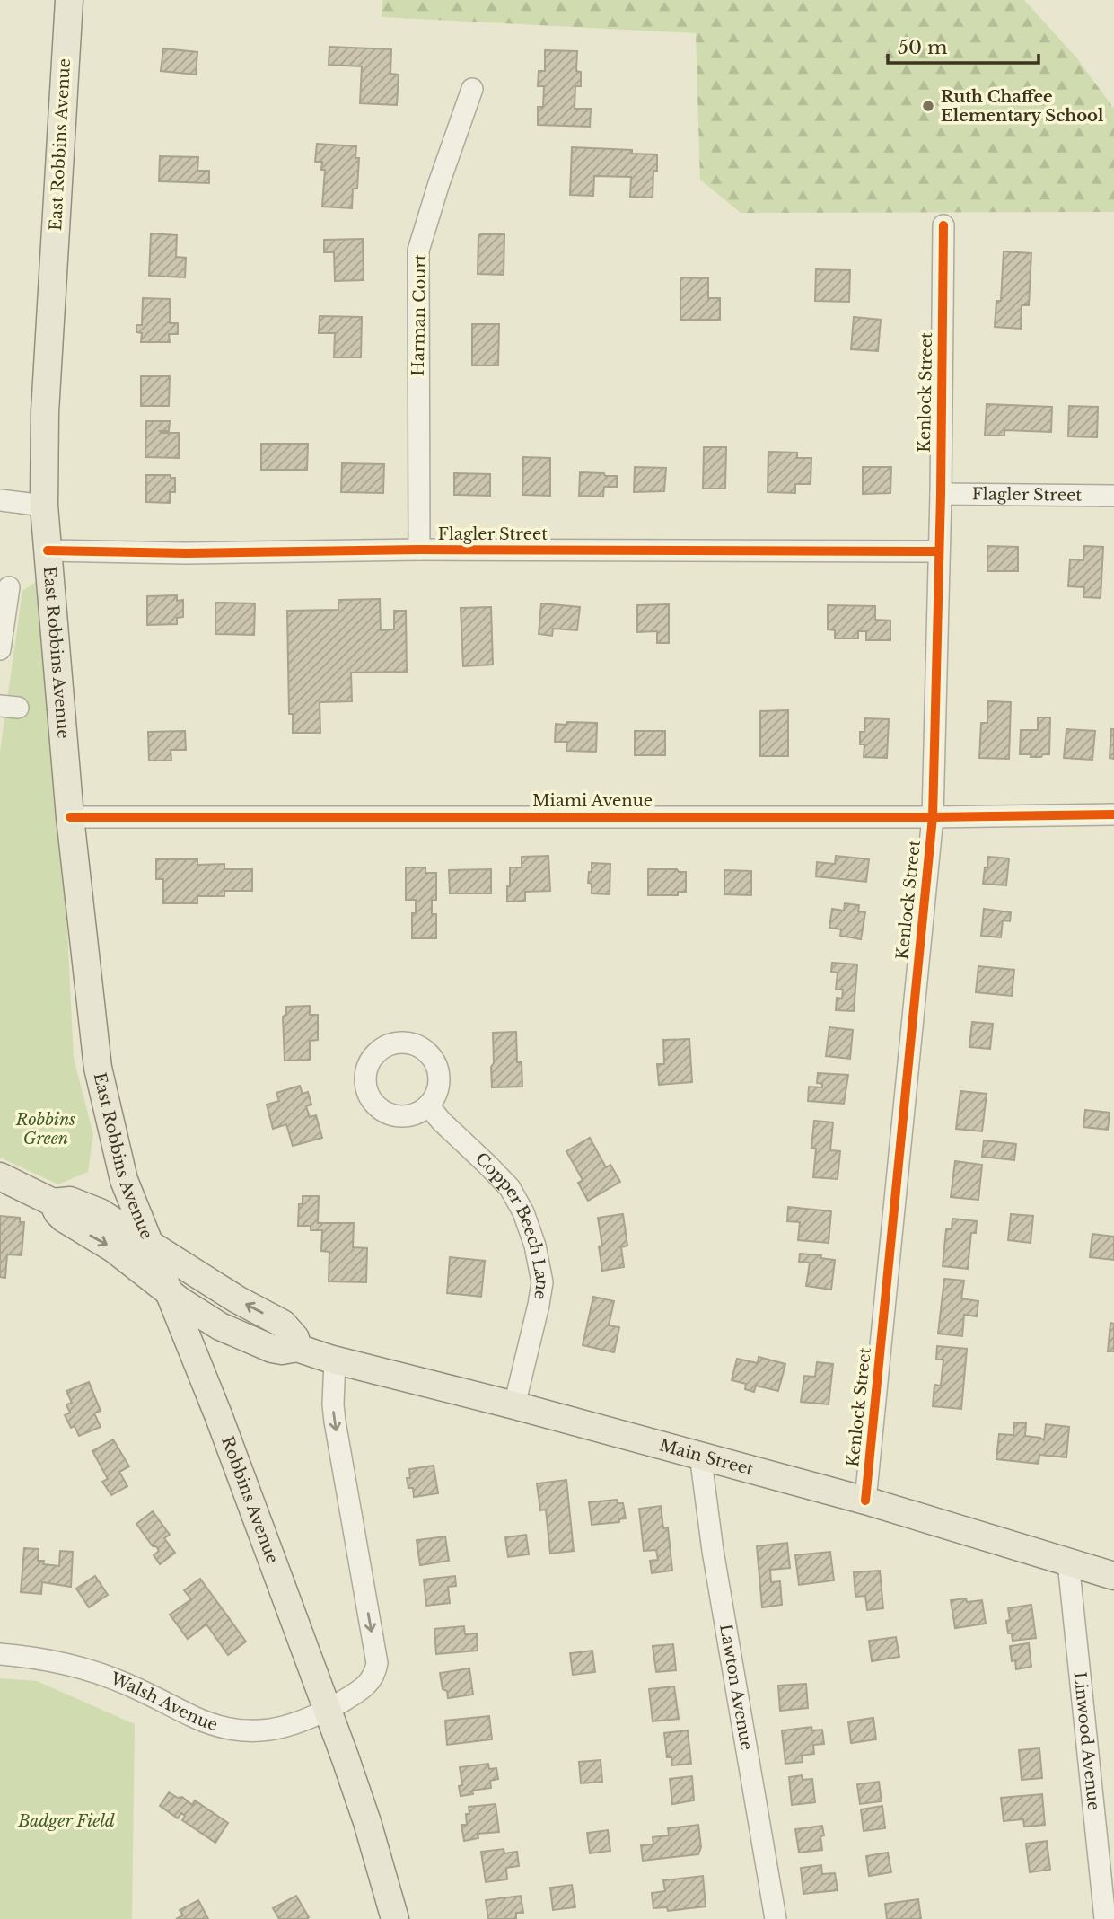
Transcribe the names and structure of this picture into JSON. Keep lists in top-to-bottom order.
{
  "streets": {
    "main road": ["East Robbins Avenue", "Main Street", "Robbins Avenue"],
    "street": [
      "Harman Court",
      "Kenlock Street",
      "Flagler Street",
      "Miami Avenue",
      "Copper Beech Lane",
      "Lawton Avenue",
      "Walsh Avenue",
      "Linwood Avenue"
    ]
  },
  "crossings": [
    ["East Robbins Avenue", "Flagler Street"],
    ["East Robbins Avenue", "Miami Avenue"],
    ["East Robbins Avenue", "Main Street"],
    ["East Robbins Avenue", "Robbins Avenue"],
    ["Harman Court", "Flagler Street"],
    ["Kenlock Street", "Flagler Street"],
    ["Kenlock Street", "Miami Avenue"],
    ["Kenlock Street", "Main Street"],
    ["Copper Beech Lane", "Main Street"],
    ["Main Street", "Robbins Avenue"],
    ["Main Street", "Lawton Avenue"],
    ["Main Street", "Linwood Avenue"],
    ["Robbins Avenue", "Walsh Avenue"]
  ],
  "parks": ["Robbins Green", "Badger Field"],
  "places": ["Ruth Chaffee Elementary School"],
  "scale_bar": "50 m"
}
